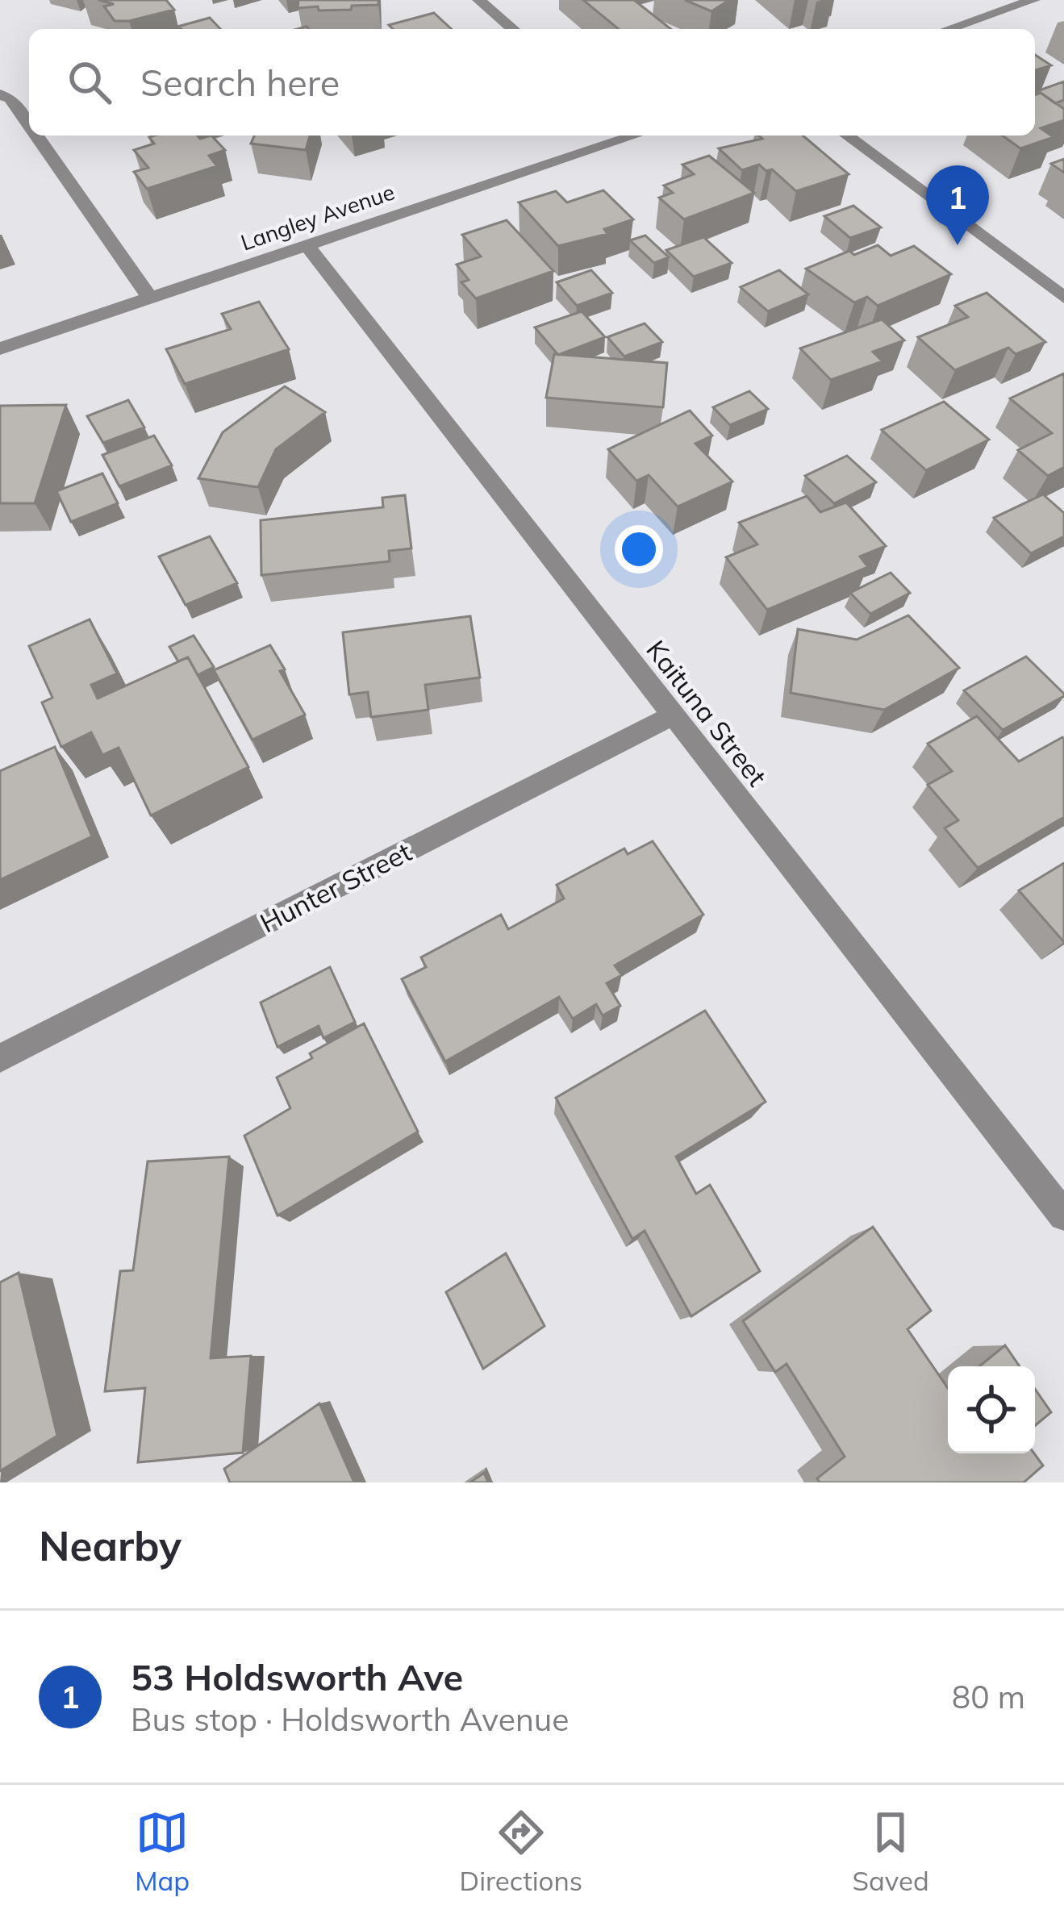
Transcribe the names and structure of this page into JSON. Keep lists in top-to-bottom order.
{
  "streets": {
    "street": ["Langley Avenue", "Kaituna Street", "Hunter Street"]
  },
  "crossings": [
    ["Langley Avenue", "Kaituna Street"],
    ["Kaituna Street", "Hunter Street"]
  ],
  "page": {
    "search": "Search here",
    "pins": "1",
    "heading": "Nearby",
    "list": [
      {
        "mark": "1",
        "name": "53 Holdsworth Ave",
        "note": "Bus stop · Holdsworth Avenue",
        "value": "80 m"
      }
    ],
    "nav": ["Map", "Directions", "Saved"]
  }
}
